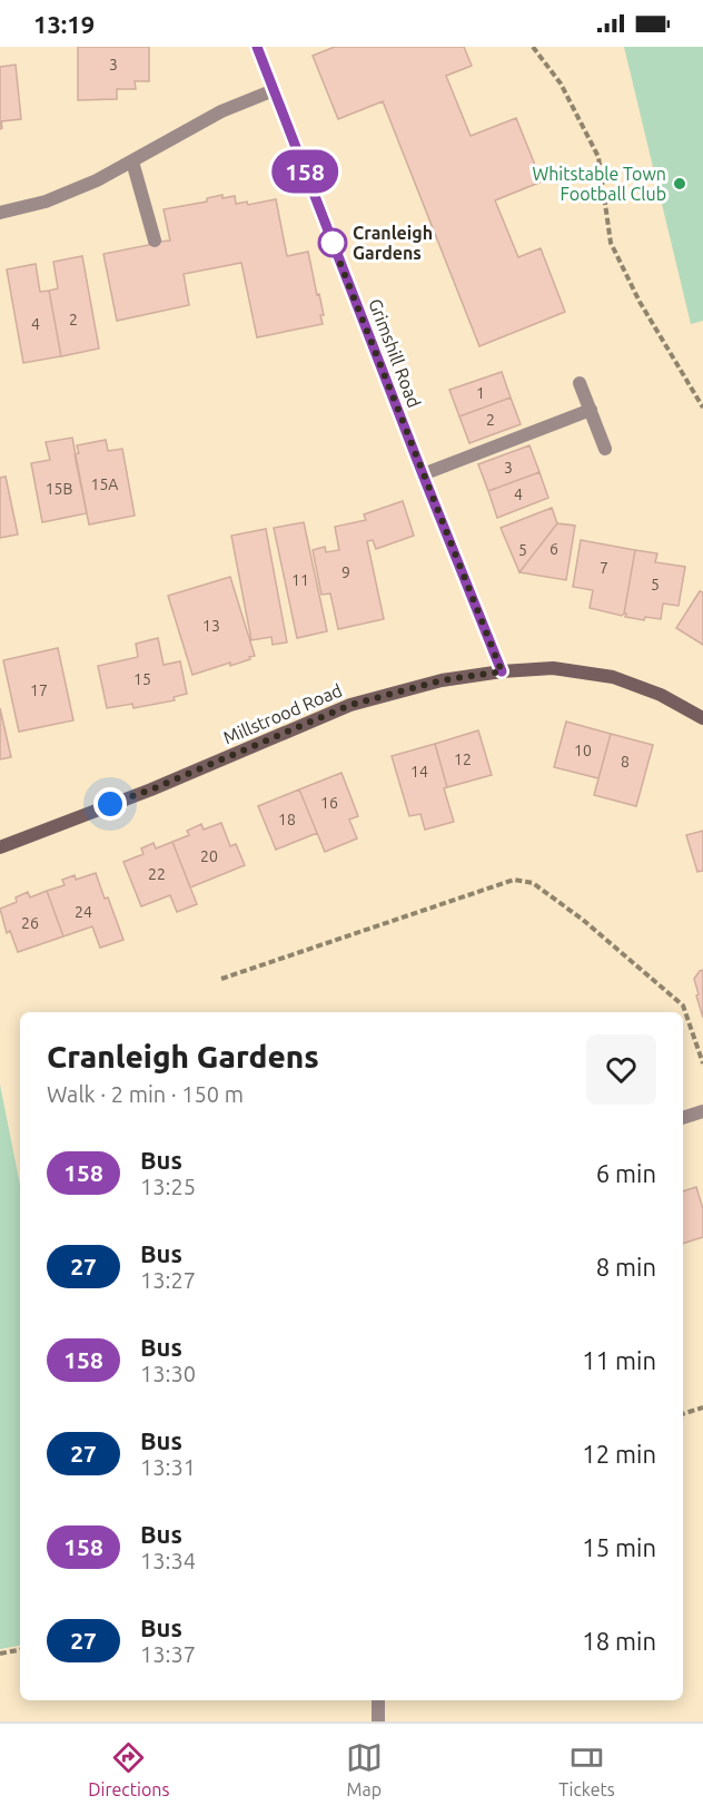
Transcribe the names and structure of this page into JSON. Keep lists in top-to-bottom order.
{
  "streets": {
    "street": ["Grimshill Road", "Millstrood Road"]
  },
  "crossings": [
    ["Grimshill Road", "Millstrood Road"]
  ],
  "places": ["Whitstable Town Football Club", "Cranleigh Gardens"],
  "lines": ["bus line 158"],
  "house_numbers": [
    "3",
    "2",
    "4",
    "1",
    "2",
    "3",
    "15A",
    "15B",
    "4",
    "6",
    "5",
    "7",
    "9",
    "11",
    "5",
    "13",
    "15",
    "17",
    "10",
    "12",
    "8",
    "14",
    "16",
    "18",
    "20",
    "22",
    "24",
    "26"
  ],
  "page": {
    "status": "13:19",
    "on_map": "158",
    "heading": ["Cranleigh Gardens", "Walk · 2 min · 150 m"],
    "list": [
      {
        "mark": "158",
        "name": "Bus",
        "note": "13:25",
        "value": "6 min"
      },
      {
        "mark": "27",
        "name": "Bus",
        "note": "13:27",
        "value": "8 min"
      },
      {
        "mark": "158",
        "name": "Bus",
        "note": "13:30",
        "value": "11 min"
      },
      {
        "mark": "27",
        "name": "Bus",
        "note": "13:31",
        "value": "12 min"
      },
      {
        "mark": "158",
        "name": "Bus",
        "note": "13:34",
        "value": "15 min"
      },
      {
        "mark": "27",
        "name": "Bus",
        "note": "13:37",
        "value": "18 min"
      }
    ],
    "tabs": ["Directions", "Map", "Tickets"]
  }
}
